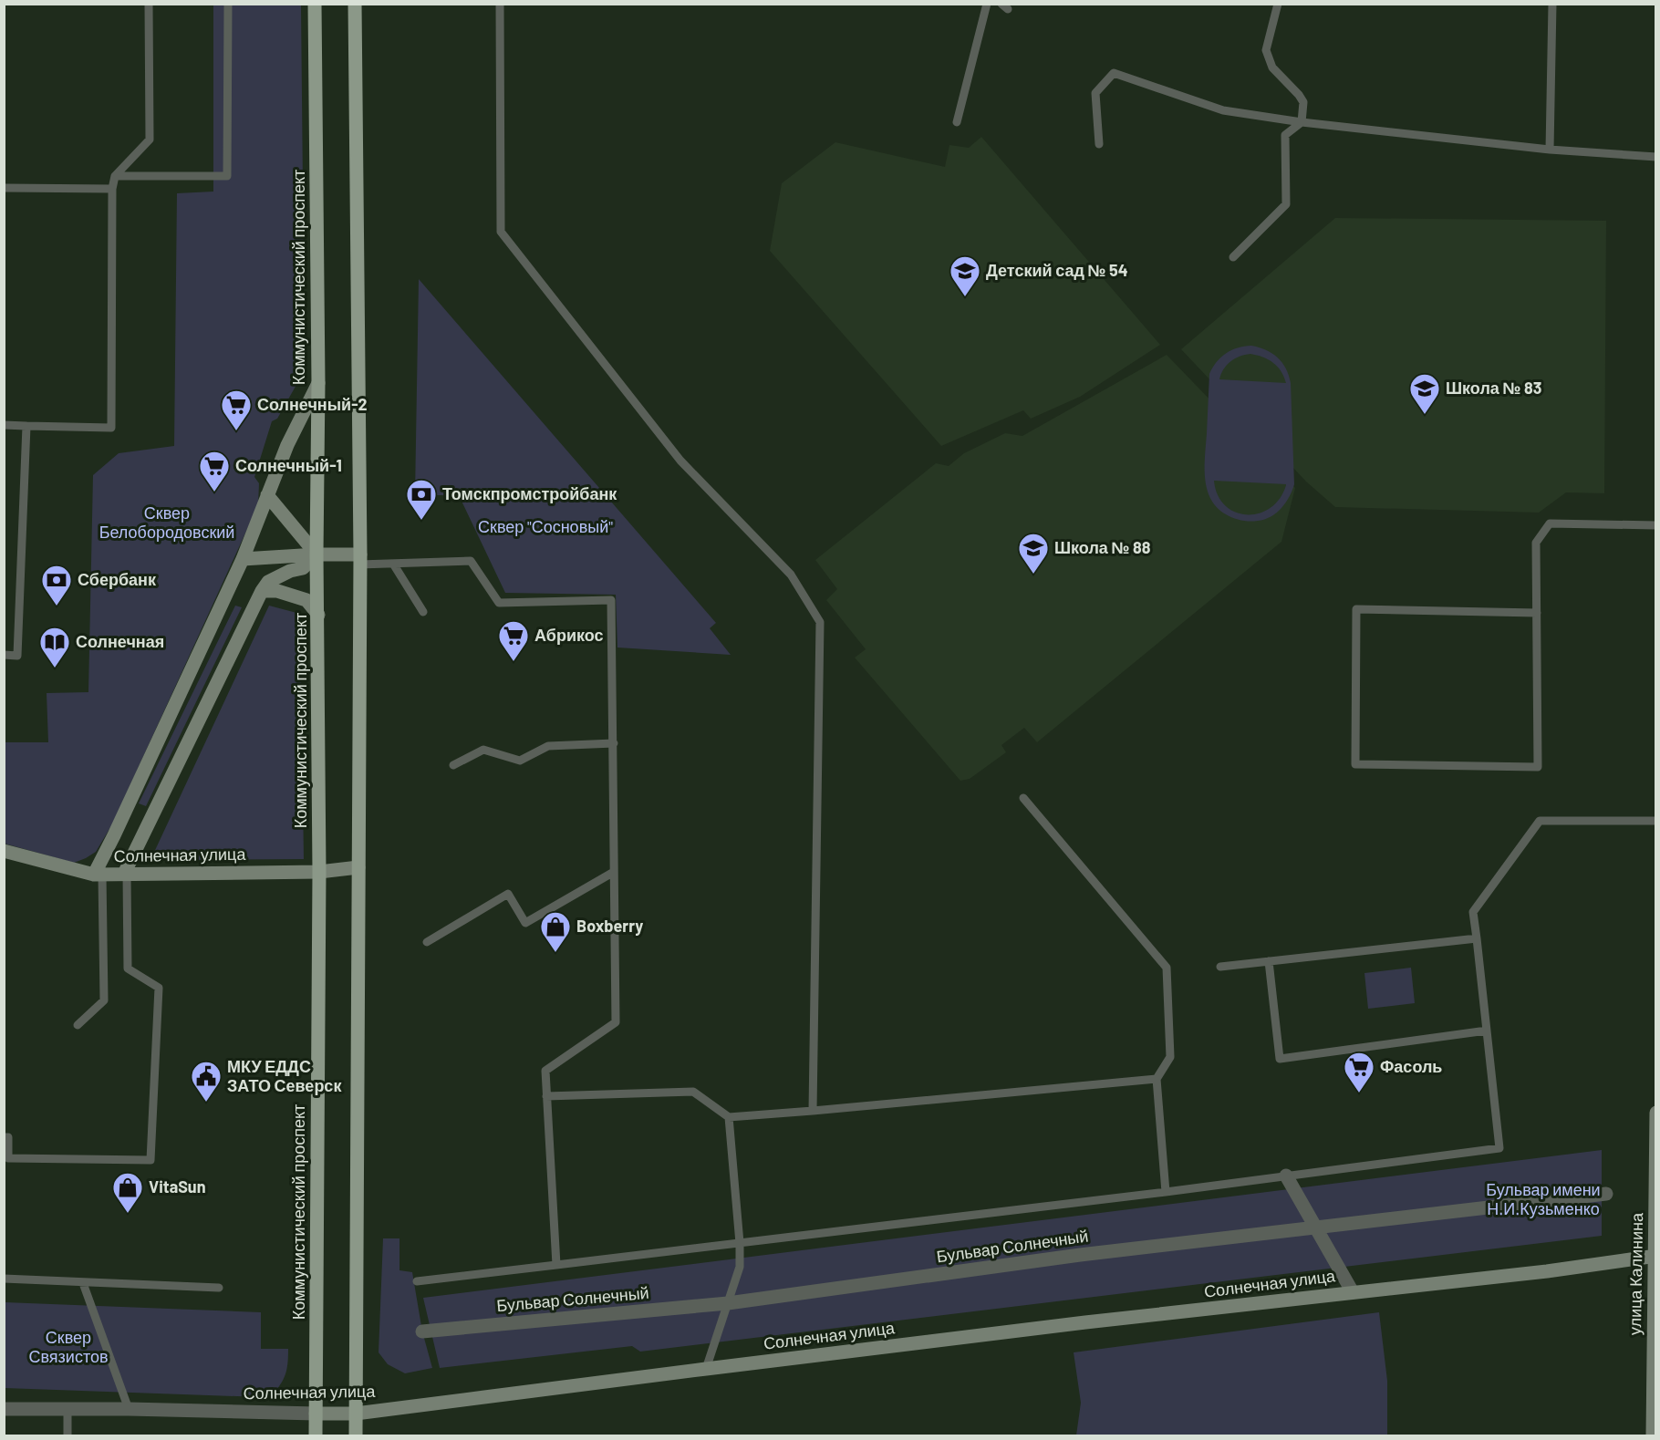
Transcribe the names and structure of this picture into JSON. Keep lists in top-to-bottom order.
{
  "streets": {
    "main road": ["Коммунистический проспект", "Солнечная улица", "улица Калинина"],
    "street": ["Бульвар Солнечный"]
  },
  "crossings": [
    ["Коммунистический проспект", "Солнечная улица"],
    ["Солнечная улица", "улица Калинина"]
  ],
  "parks": [
    "Сквер Белобородовский",
    "Сквер \"Сосновый\"",
    "Бульвар имени Н.И.Кузьменко",
    "Сквер Связистов"
  ],
  "places": {
    "school or university": ["Детский сад № 54", "Школа № 83", "Школа № 88"],
    "supermarket": [
      "Солнечный-2",
      "Солнечный-1",
      "Абрикос",
      "Фасоль"
    ],
    "bank": ["Томскпромстройбанк", "Сбербанк"],
    "library": ["Солнечная"],
    "shop": ["Boxberry", "VitaSun"],
    "public building": ["МКУ ЕДДС ЗАТО Северск"]
  }
}
